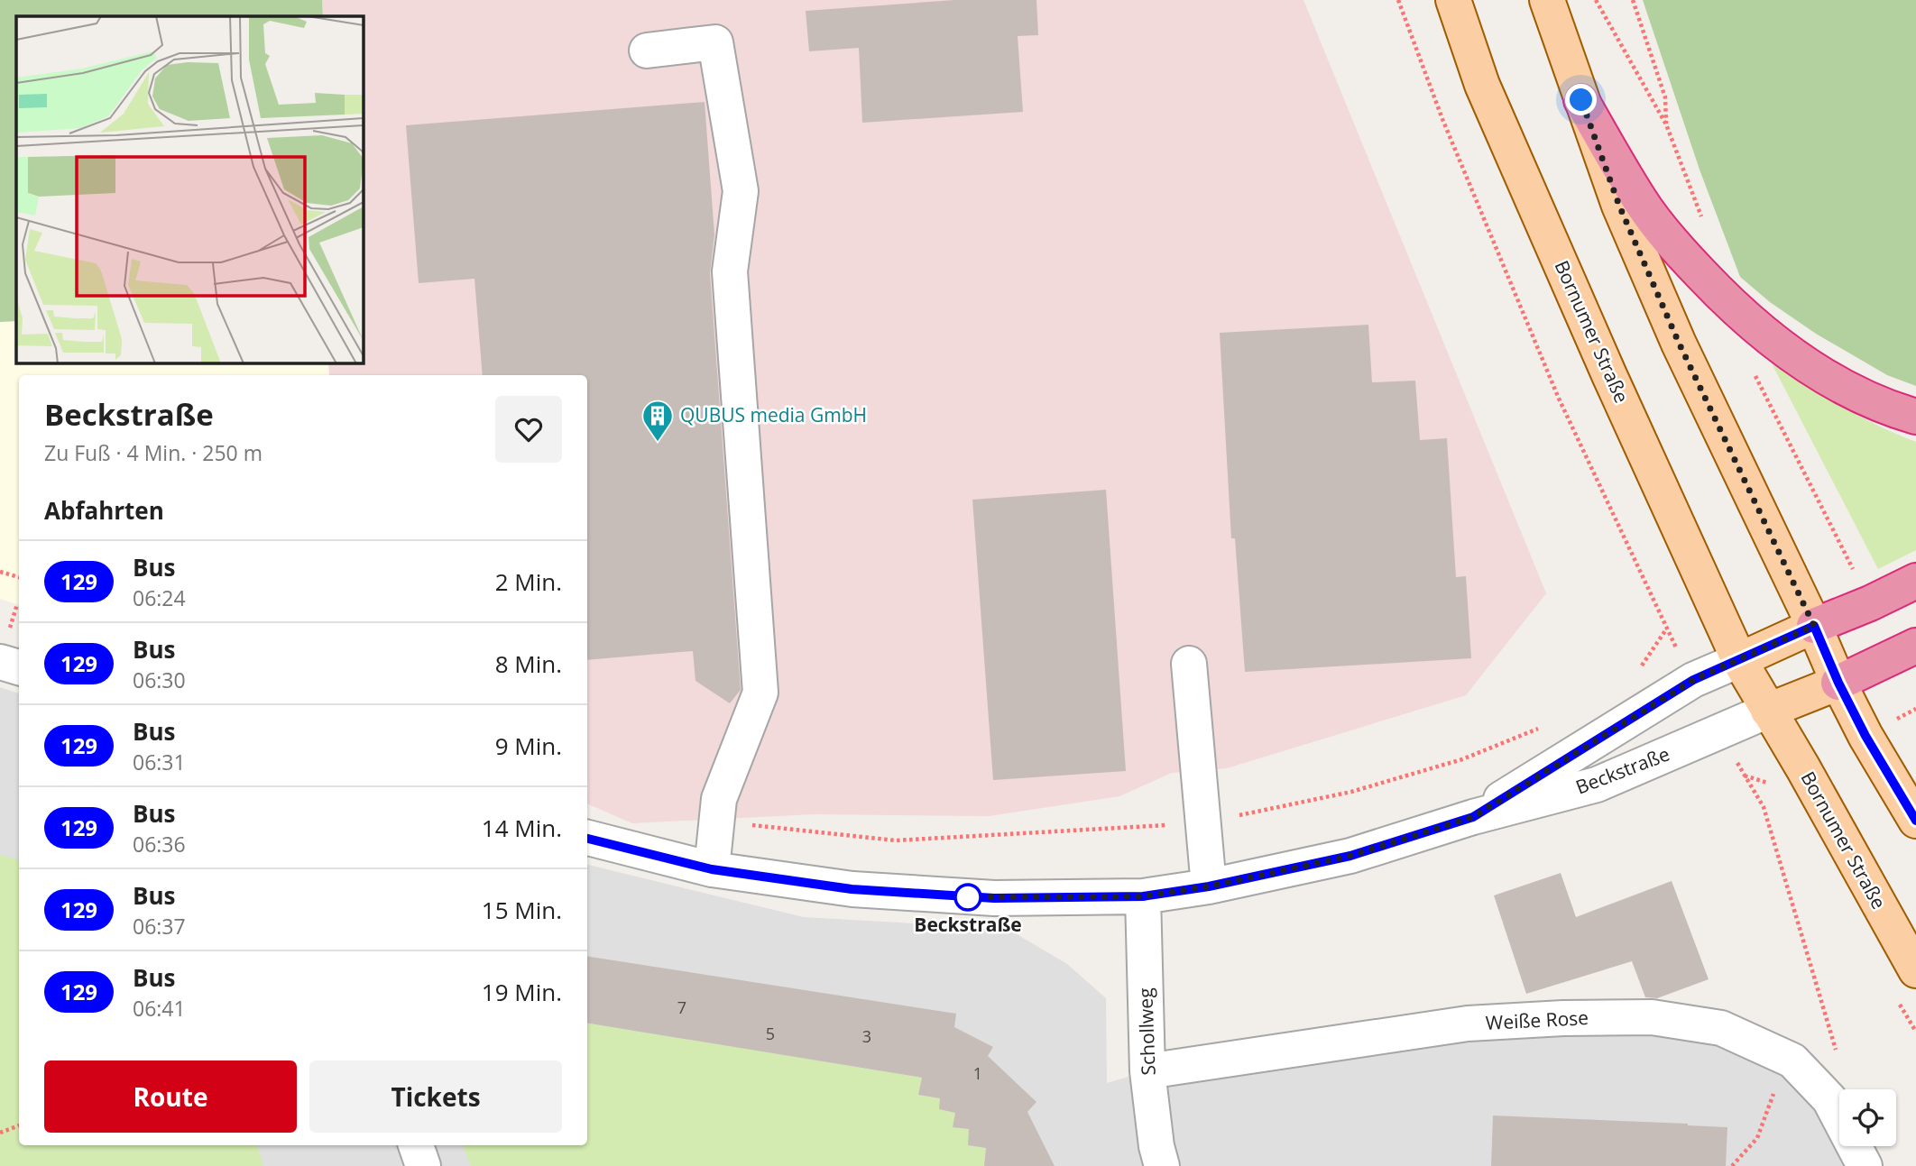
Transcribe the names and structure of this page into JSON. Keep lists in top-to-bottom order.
{
  "streets": {
    "main road": ["Bornumer Straße"],
    "street": ["Beckstraße", "Weiße Rose", "Schollweg"]
  },
  "crossings": [
    ["Bornumer Straße", "Beckstraße"],
    ["Beckstraße", "Schollweg"],
    ["Weiße Rose", "Schollweg"]
  ],
  "places": {
    "building": ["QUBUS media GmbH"],
    "other": ["Beckstraße"]
  },
  "lines": ["bus line 129"],
  "house_numbers": [
    "7",
    "5",
    "3",
    "1"
  ],
  "page": {
    "heading": [
      ["Beckstraße", "Zu Fuß · 4 Min. · 250 m"],
      "Abfahrten"
    ],
    "list": [
      {
        "mark": "129",
        "name": "Bus",
        "note": "06:24",
        "value": "2 Min."
      },
      {
        "mark": "129",
        "name": "Bus",
        "note": "06:30",
        "value": "8 Min."
      },
      {
        "mark": "129",
        "name": "Bus",
        "note": "06:31",
        "value": "9 Min."
      },
      {
        "mark": "129",
        "name": "Bus",
        "note": "06:36",
        "value": "14 Min."
      },
      {
        "mark": "129",
        "name": "Bus",
        "note": "06:37",
        "value": "15 Min."
      },
      {
        "mark": "129",
        "name": "Bus",
        "note": "06:41",
        "value": "19 Min."
      }
    ],
    "buttons": ["Route", "Tickets"]
  }
}
